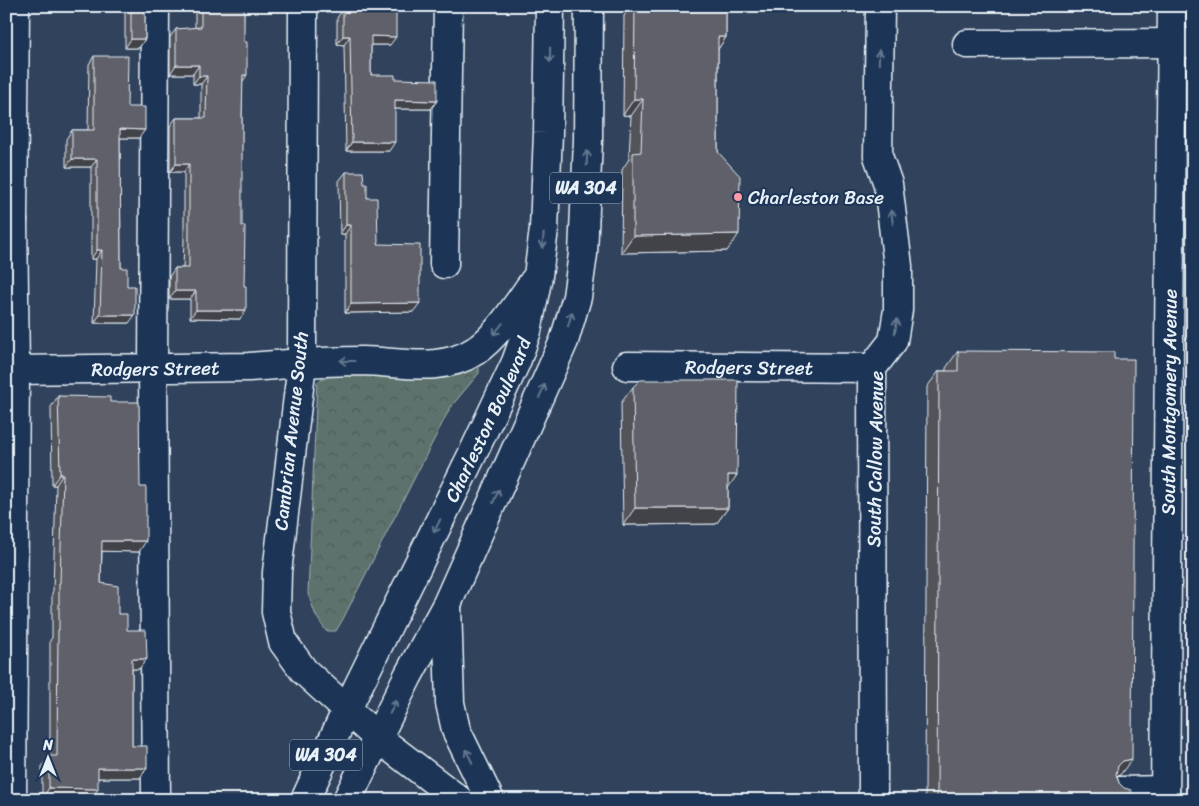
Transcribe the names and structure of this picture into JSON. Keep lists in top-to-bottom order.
{
  "streets": {
    "main road": [
      "WA 304",
      "Rodgers Street",
      "South Montgomery Avenue",
      "Charleston Boulevard",
      "Cambrian Avenue South",
      "South Callow Avenue"
    ]
  },
  "crossings": [
    ["Rodgers Street", "Charleston Boulevard"],
    ["Rodgers Street", "Cambrian Avenue South"],
    ["Rodgers Street", "South Callow Avenue"],
    ["Charleston Boulevard", "Cambrian Avenue South"]
  ],
  "one_way": ["South Callow Avenue"],
  "places": ["Charleston Base"],
  "north": "top"
}
